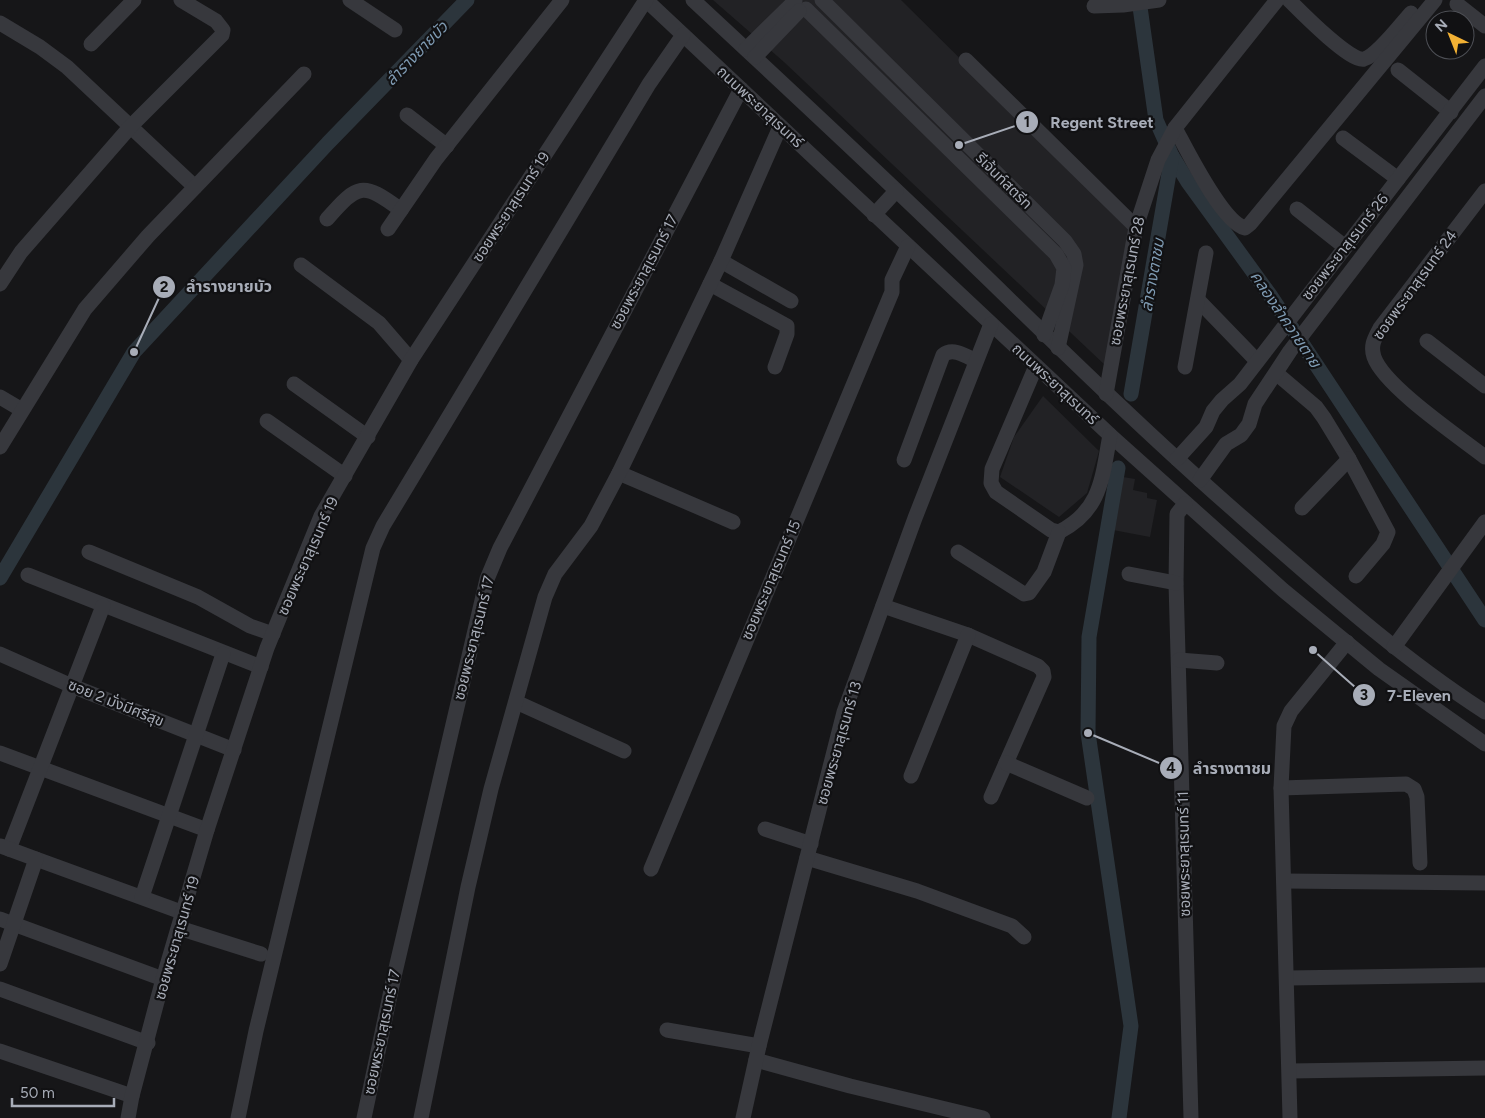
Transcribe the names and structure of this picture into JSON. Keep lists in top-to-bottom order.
{
  "streets": {
    "street": [
      "ถนนพระยาสุเรนทร์",
      "รีเจ้นท์สตรีท",
      "ซอยพระยาสุเรนทร์ 19",
      "ซอยพระยาสุเรนทร์ 26",
      "ซอยพระยาสุเรนทร์ 17",
      "ซอยพระยาสุเรนทร์ 28",
      "ซอยพระยาสุเรนทร์ 24",
      "ซอยพระยาสุเรนทร์ 15",
      "ซอย 2 มั่งมีศรีสุข",
      "ซอยพระยาสุเรนทร์ 13",
      "ซอยพระยาสุเรนทร์ 11"
    ]
  },
  "crossings": [
    ["ถนนพระยาสุเรนทร์", "รีเจ้นท์สตรีท"],
    ["ถนนพระยาสุเรนทร์", "ซอยพระยาสุเรนทร์ 19"],
    ["ถนนพระยาสุเรนทร์", "ซอยพระยาสุเรนทร์ 26"],
    ["ถนนพระยาสุเรนทร์", "ซอยพระยาสุเรนทร์ 17"],
    ["ถนนพระยาสุเรนทร์", "ซอยพระยาสุเรนทร์ 28"],
    ["ถนนพระยาสุเรนทร์", "ซอยพระยาสุเรนทร์ 15"],
    ["ถนนพระยาสุเรนทร์", "ซอยพระยาสุเรนทร์ 13"],
    ["ถนนพระยาสุเรนทร์", "ซอยพระยาสุเรนทร์ 11"],
    ["ซอยพระยาสุเรนทร์ 19", "ซอย 2 มั่งมีศรีสุข"]
  ],
  "water": ["ลำรางยายบัว", "ลำรางตาชม", "คลองลำควายตาย"],
  "places": [
    "Regent Street",
    "ลำรางยายบัว",
    "7-Eleven",
    "ลำรางตาชม"
  ],
  "scale_bar": "50 m",
  "north": "top left"
}
